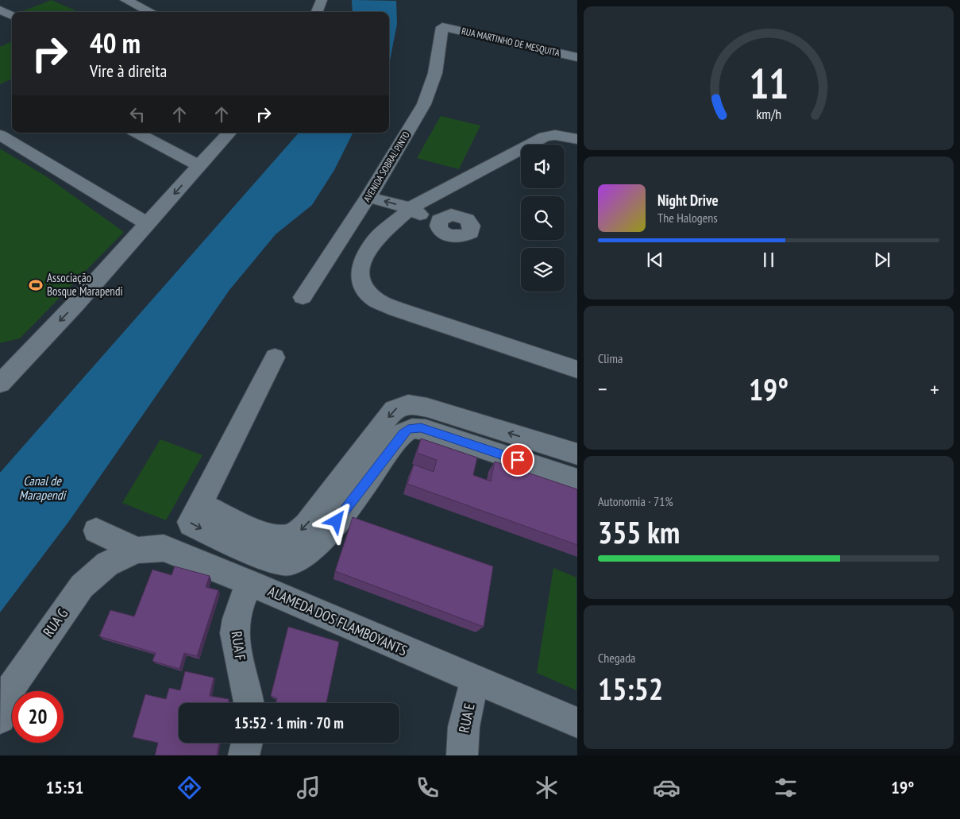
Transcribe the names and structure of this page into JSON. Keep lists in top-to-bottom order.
{
  "streets": {
    "street": [
      "RUA MARTINHO DE MESQUITA",
      "AVENIDA SOBRAL PINTO",
      "ALAMEDA DOS FLAMBOYANTS",
      "RUA G",
      "RUA F",
      "RUA E"
    ]
  },
  "crossings": [
    ["RUA MARTINHO DE MESQUITA", "AVENIDA SOBRAL PINTO"],
    ["ALAMEDA DOS FLAMBOYANTS", "RUA G"],
    ["ALAMEDA DOS FLAMBOYANTS", "RUA F"],
    ["ALAMEDA DOS FLAMBOYANTS", "RUA E"]
  ],
  "water": ["Canal de Marapendi"],
  "places": {
    "sports": ["Associação Bosque Marapendi"]
  },
  "page": {
    "turn": ["40 m", "Vire à direita"],
    "song": ["Night Drive", "The Halogens"],
    "tile": [
      "Clima",
      ["Autonomia · 71%", "355 km"],
      ["Chegada", "15:52"]
    ],
    "heat": ["−", "19°", "+"],
    "limit": "20",
    "trip": "15:52 · 1 min · 70 m",
    "tabs": ["15:51", "19°"],
    "gauge": ["11", "km/h"]
  }
}
